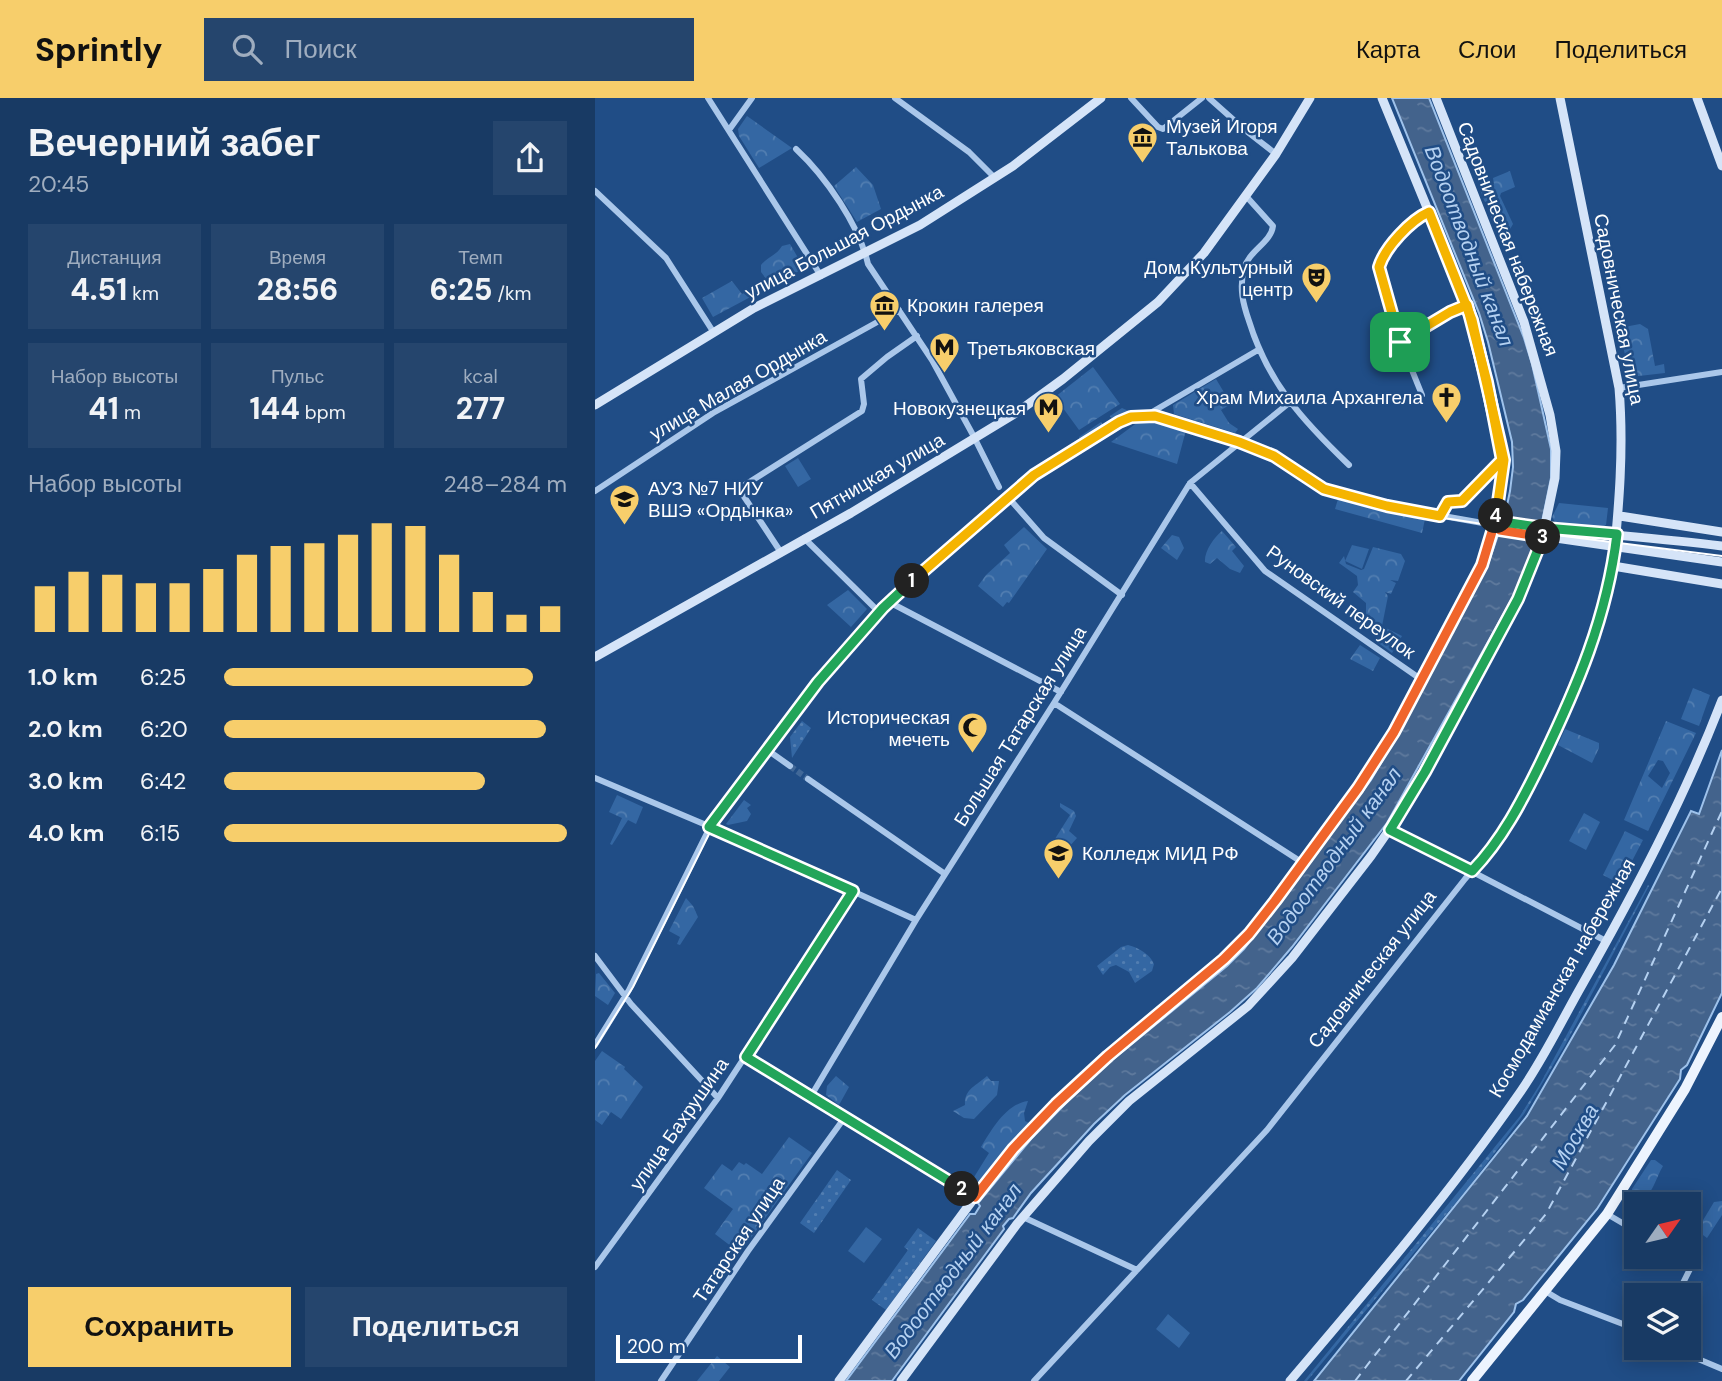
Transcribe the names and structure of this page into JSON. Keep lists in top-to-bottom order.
{
  "streets": {
    "street": [
      "Садовническая набережная",
      "улица Большая Ордынка",
      "Садовническая улица",
      "улица Малая Ордынка",
      "Пятницкая улица",
      "Руновский переулок",
      "Большая Татарская улица",
      "Космодамианская набережная",
      "улица Бахрушина",
      "Татарская улица"
    ]
  },
  "crossings": [
    ["Руновский переулок", "Большая Татарская улица"]
  ],
  "water": ["Водоотводный канал", "Москва"],
  "places": {
    "museum": ["Музей Игоря Талькова", "Крокин галерея"],
    "theatre": ["Дом. Культурный центр"],
    "metro station": ["Третьяковская", "Новокузнецкая"],
    "church": ["Храм Михаила Архангела"],
    "school or university": ["АУЗ №7 НИУ ВШЭ «Ордынка»", "Колледж МИД РФ"],
    "mosque": ["Историческая мечеть"]
  },
  "scale_bar": "200 m",
  "north": "top right",
  "page": {
    "header": "Sprintly",
    "search": "Поиск",
    "nav": ["Карта", "Слои", "Поделиться"],
    "heading": ["Вечерний забег", "20:45"],
    "stats": [
      ["Дистанция", "4.51 km"],
      ["Время", "28:56"],
      ["Темп", "6:25 /km"],
      ["Набор высоты", "41 m"],
      ["Пульс", "144 bpm"],
      ["kcal", "277"]
    ],
    "chart": ["Набор высоты", "248–284 m"],
    "pins": [
      "4",
      "3",
      "1",
      "2"
    ],
    "list": [
      {
        "name": "1.0 km",
        "note": "6:25"
      },
      {
        "name": "2.0 km",
        "note": "6:20"
      },
      {
        "name": "3.0 km",
        "note": "6:42"
      },
      {
        "name": "4.0 km",
        "note": "6:15"
      }
    ],
    "buttons": ["Сохранить", "Поделиться"],
    "scale": "200 m"
  }
}
